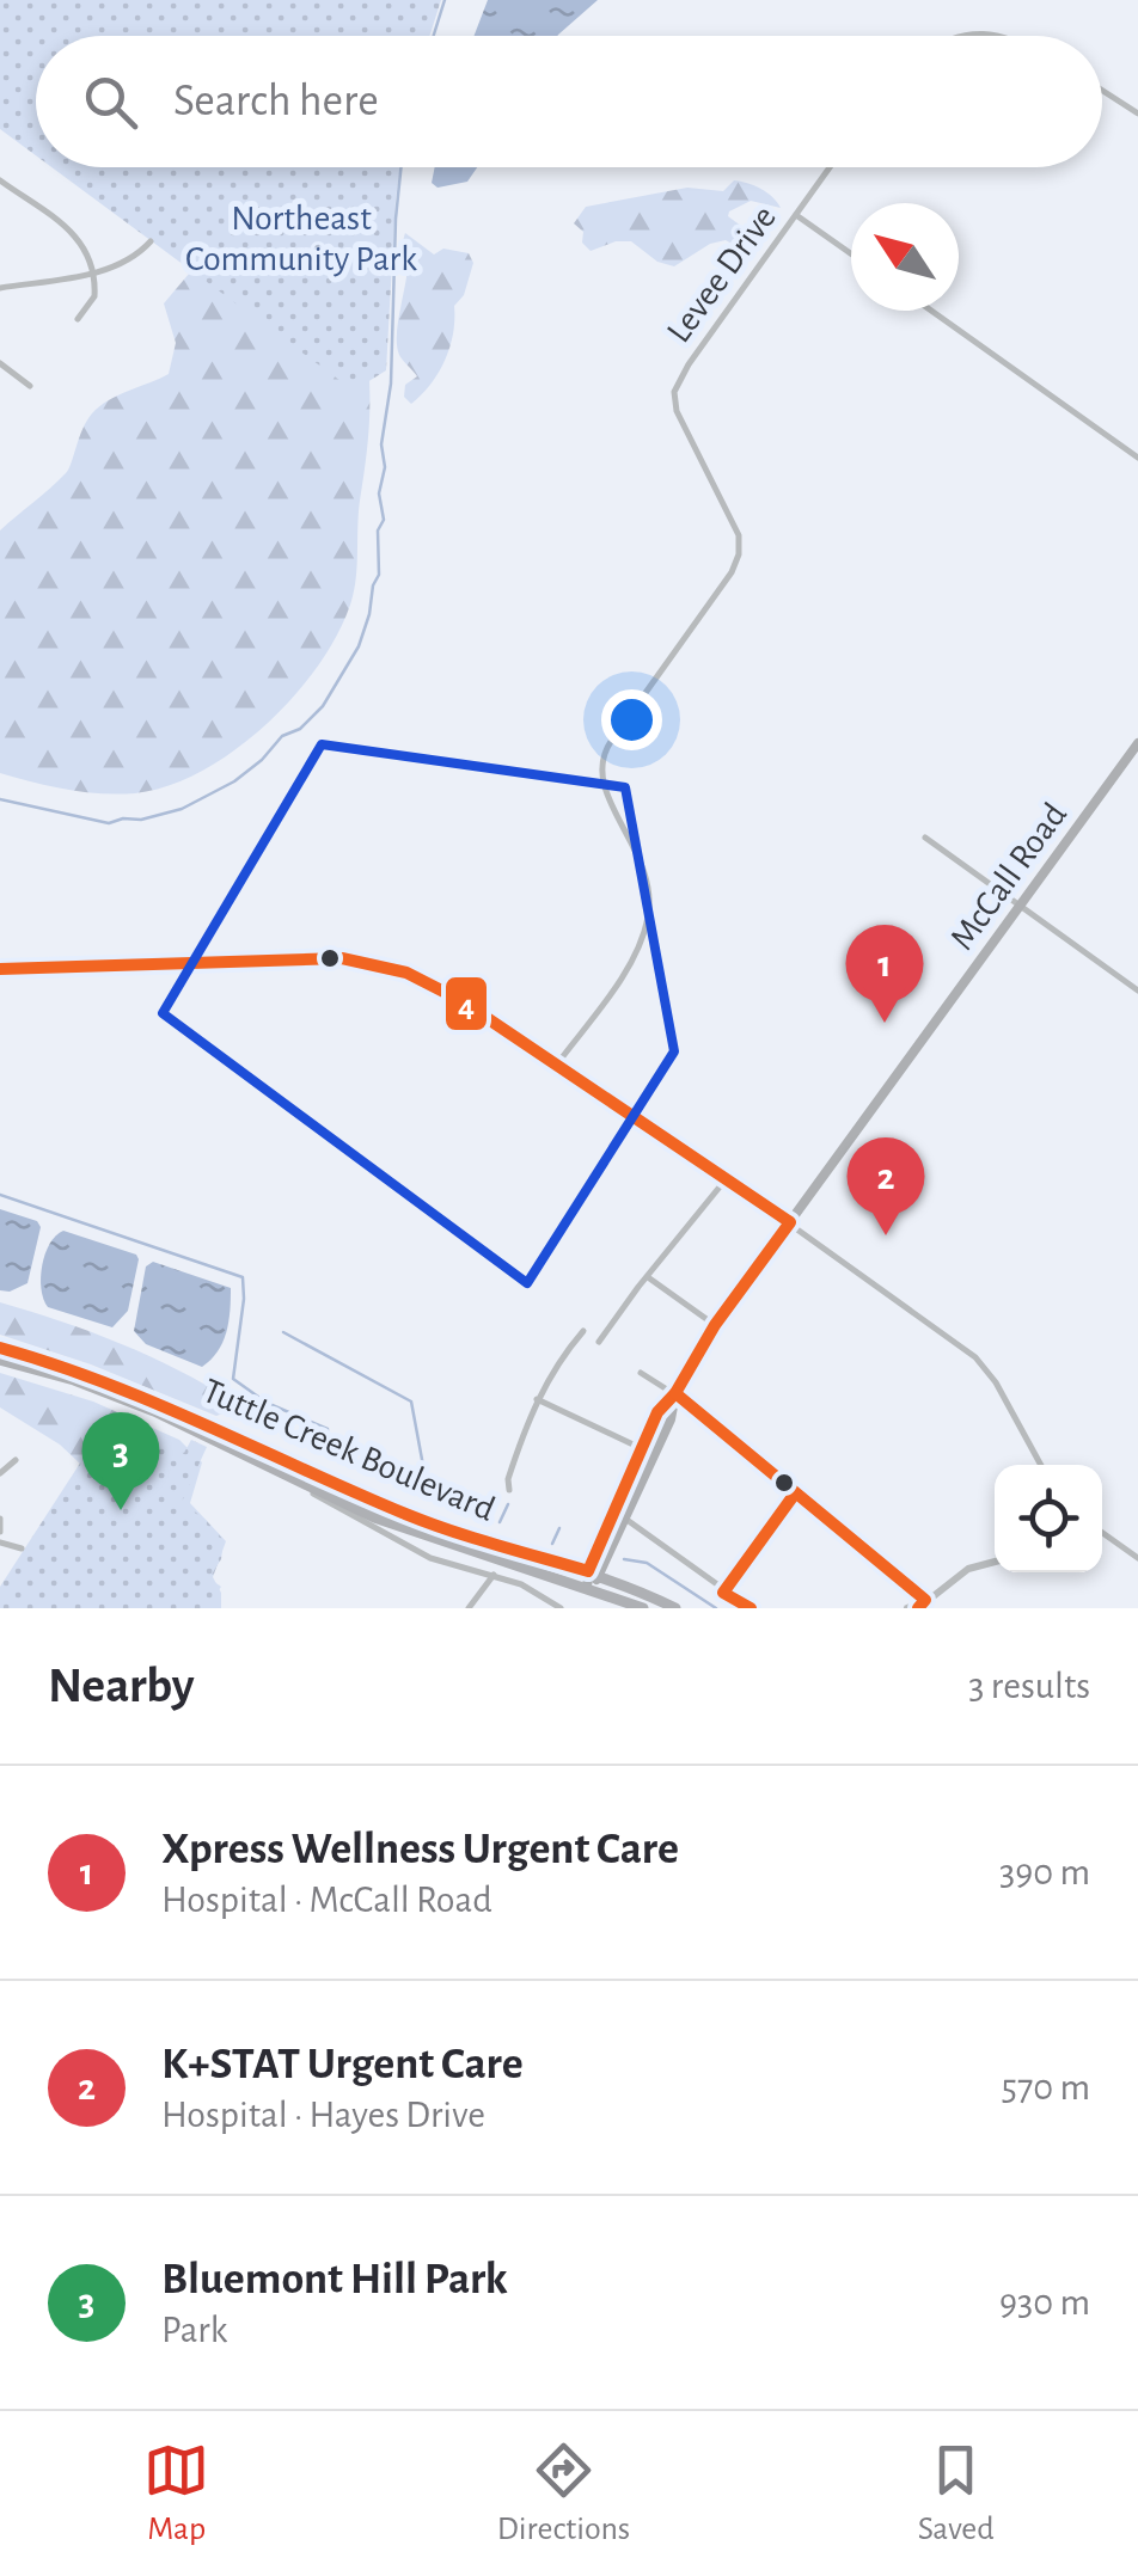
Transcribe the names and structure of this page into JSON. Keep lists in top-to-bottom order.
{
  "streets": {
    "highway": ["Tuttle Creek Boulevard"],
    "main road": ["McCall Road"],
    "street": ["Levee Drive"]
  },
  "crossings": [
    ["McCall Road", "Tuttle Creek Boulevard"]
  ],
  "parks": ["Northeast Community Park"],
  "lines": ["transit line 4"],
  "north": "top left",
  "page": {
    "search": "Search here",
    "pins": ["1", "2", "3"],
    "heading": ["Nearby", "3 results"],
    "list": [
      {
        "mark": "1",
        "name": "Xpress Wellness Urgent Care",
        "note": "Hospital · McCall Road",
        "value": "390 m"
      },
      {
        "mark": "2",
        "name": "K+STAT Urgent Care",
        "note": "Hospital · Hayes Drive",
        "value": "570 m"
      },
      {
        "mark": "3",
        "name": "Bluemont Hill Park",
        "note": "Park",
        "value": "930 m"
      }
    ],
    "nav": ["Map", "Directions", "Saved"]
  }
}
